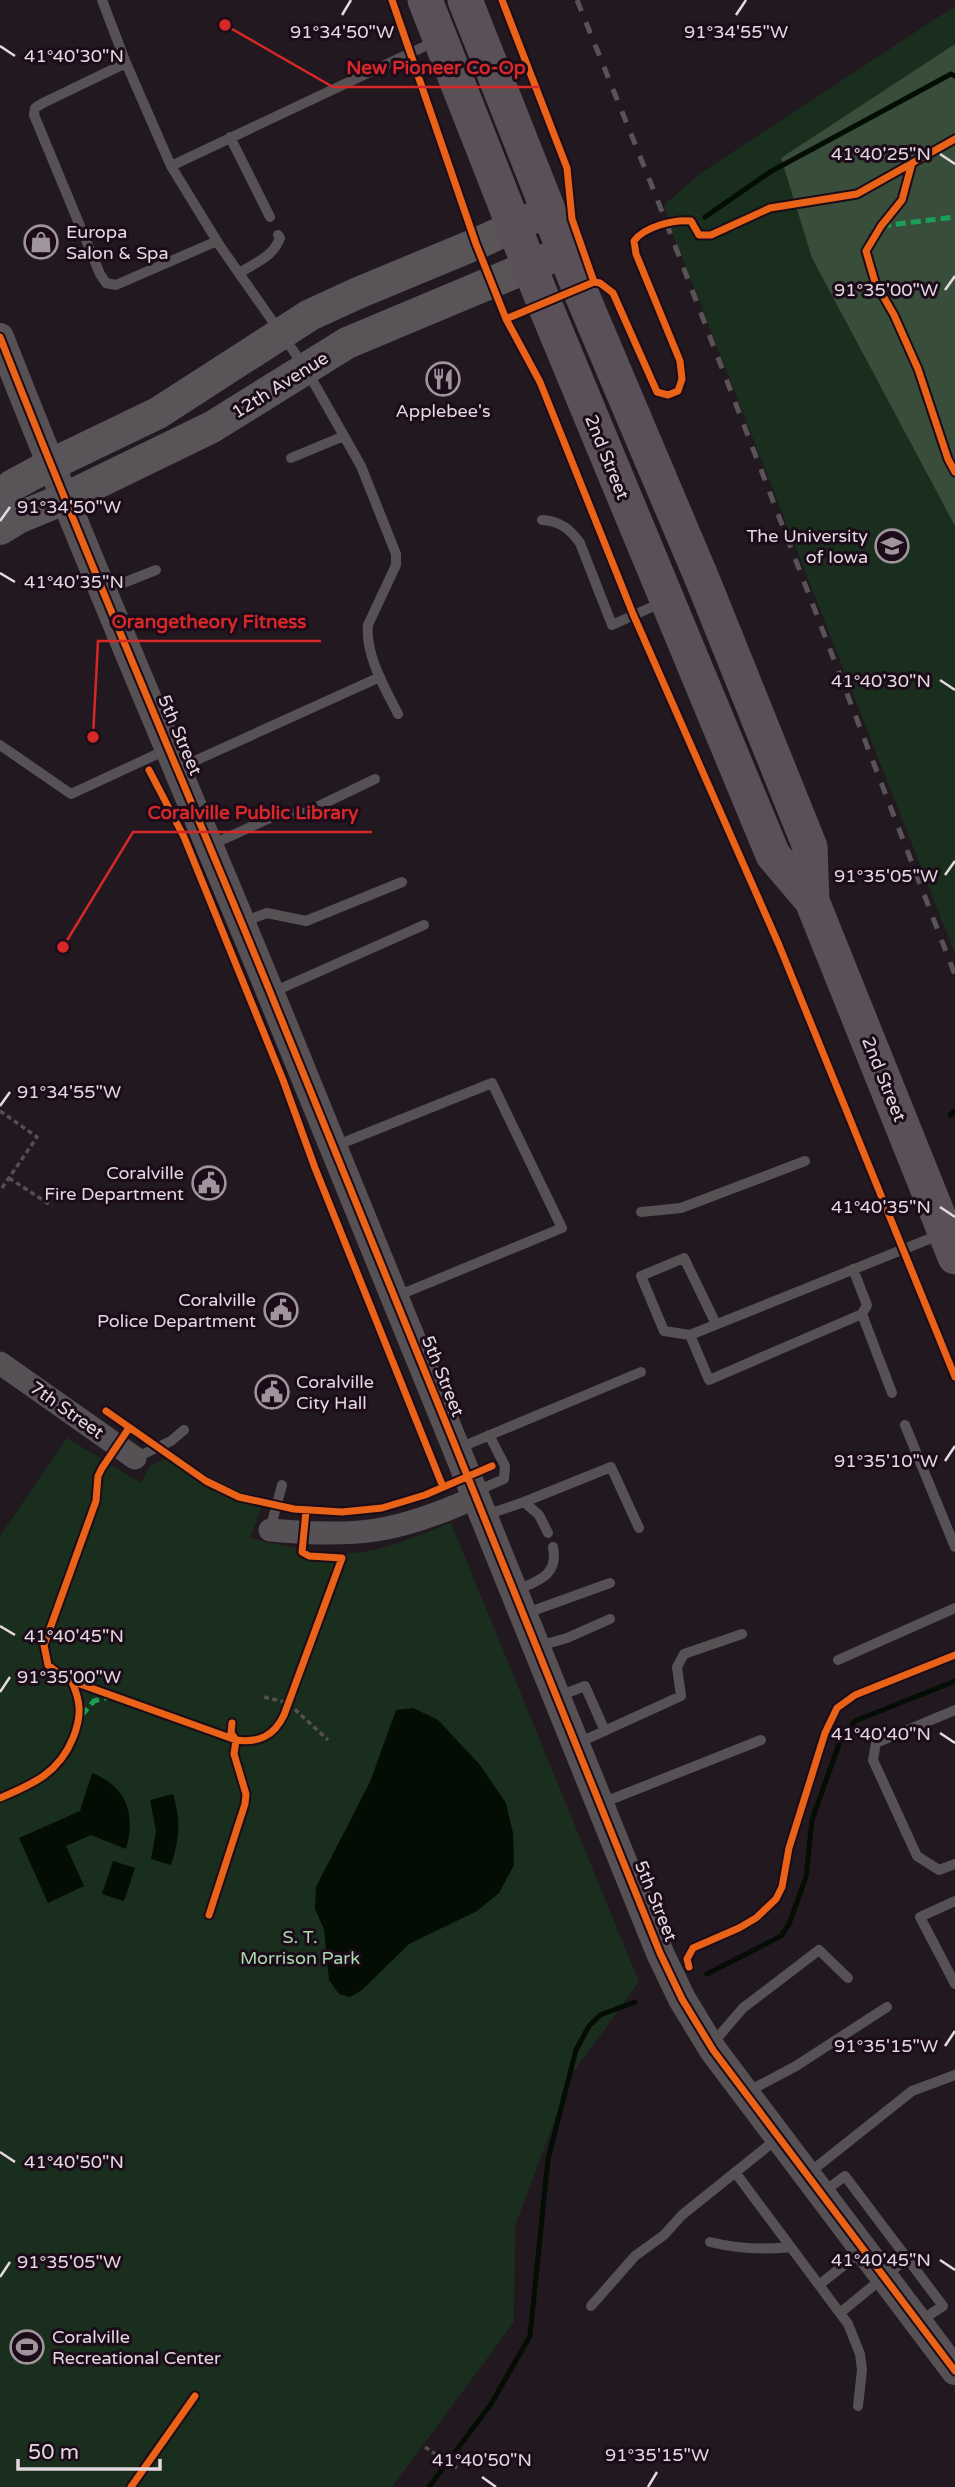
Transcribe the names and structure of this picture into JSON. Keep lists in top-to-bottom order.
{
  "streets": {
    "main road": ["12th Avenue", "2nd Street"],
    "street": ["5th Street", "7th Street"]
  },
  "crossings": [
    ["12th Avenue", "2nd Street"],
    ["12th Avenue", "5th Street"]
  ],
  "parks": ["S. T. Morrison Park"],
  "places": {
    "other": ["New Pioneer Co-Op", "Orangetheory Fitness", "Coralville Public Library"],
    "shop": ["Europa Salon & Spa"],
    "restaurant": ["Applebee's"],
    "school or university": ["The University of Iowa"],
    "public building": ["Coralville Fire Department", "Coralville Police Department", "Coralville City Hall"],
    "sports": ["Coralville Recreational Center"]
  },
  "scale_bar": "50 m",
  "coordinates": [
    "91°34'50\"W",
    "91°34'55\"W",
    "41°40'30\"N",
    "41°40'25\"N",
    "91°35'00\"W",
    "41°40'35\"N",
    "91°35'05\"W",
    "91°35'10\"W",
    "41°40'45\"N",
    "41°40'40\"N",
    "91°35'15\"W",
    "41°40'50\"N"
  ]
}
